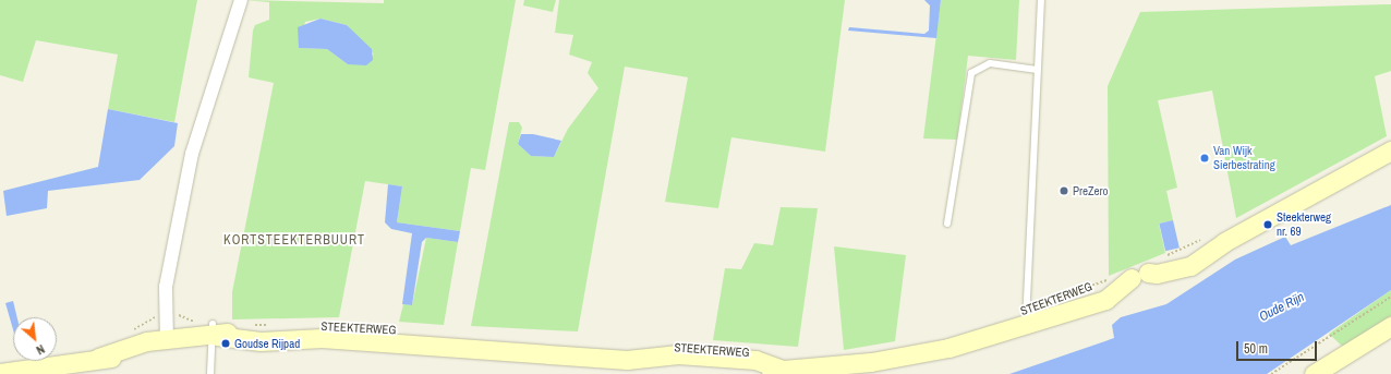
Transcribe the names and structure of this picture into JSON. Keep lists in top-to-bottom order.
{
  "streets": {
    "main road": ["STEEKTERWEG"]
  },
  "districts": ["KORTSTEEKTERBUURT"],
  "water": ["Oude Rijn"],
  "places": [
    "Van Wijk Sierbestrating",
    "PreZero",
    "Steekterweg nr. 69",
    "Goudse Rijpad"
  ],
  "scale_bar": "50 m",
  "north": "bottom right"
}
